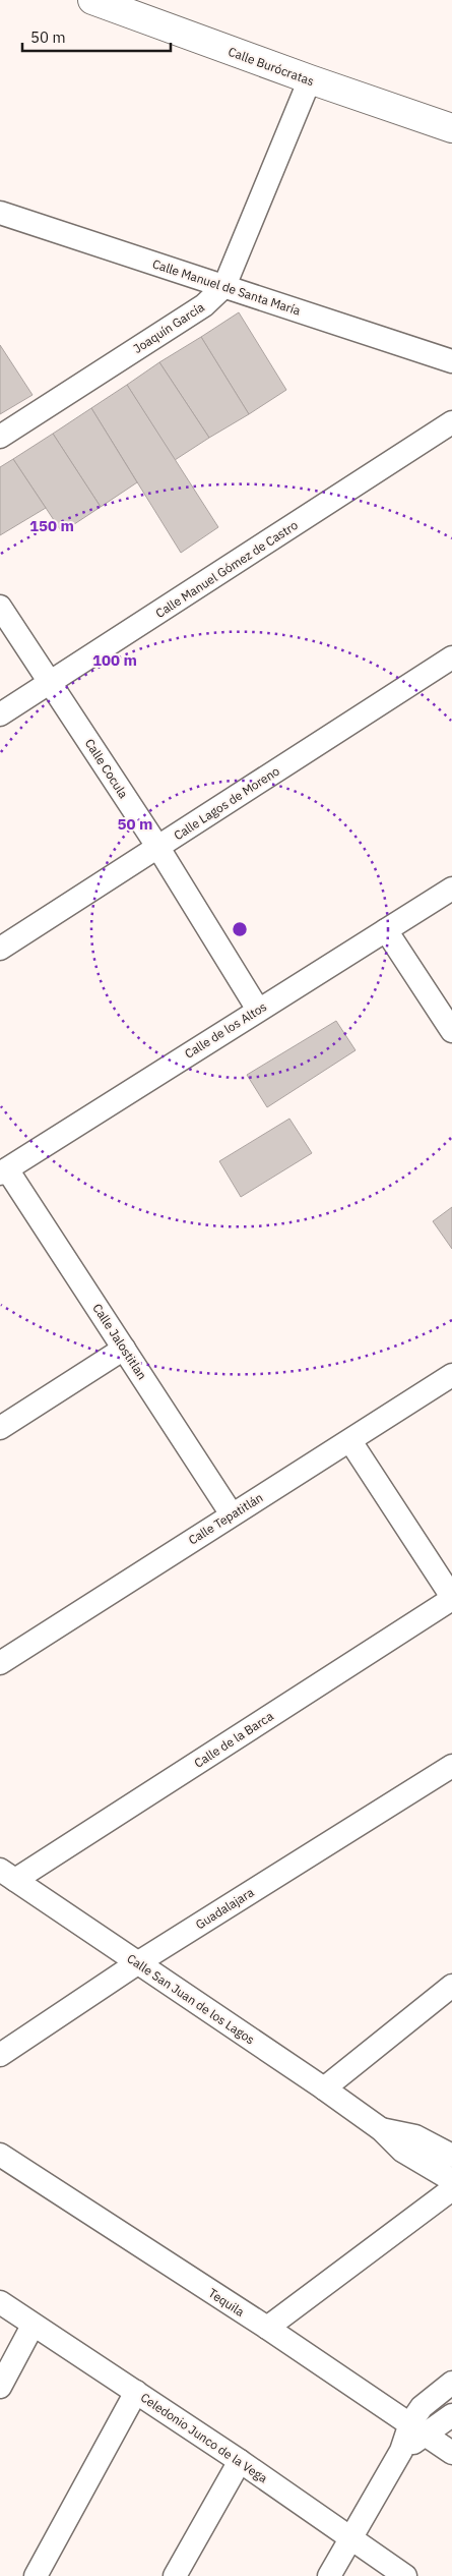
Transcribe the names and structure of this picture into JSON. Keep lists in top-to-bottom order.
{
  "streets": {
    "street": [
      "Calle Burócratas",
      "Calle Manuel de Santa María",
      "Joaquín García",
      "Calle Manuel Gómez de Castro",
      "Calle Cocula",
      "Calle Lagos de Moreno",
      "Calle de los Altos",
      "Calle Jalostitlan",
      "Calle Tepatitlán",
      "Calle de la Barca",
      "Guadalajara",
      "Calle San Juan de los Lagos",
      "Tequila",
      "Celedonio Junco de la Vega"
    ]
  },
  "crossings": [
    ["Calle Burócratas", "Joaquín García"],
    ["Calle Manuel de Santa María", "Joaquín García"],
    ["Calle Manuel Gómez de Castro", "Calle Cocula"],
    ["Calle Cocula", "Calle Lagos de Moreno"],
    ["Calle Cocula", "Calle de los Altos"],
    ["Calle de los Altos", "Calle Jalostitlan"],
    ["Calle Jalostitlan", "Calle Tepatitlán"],
    ["Calle de la Barca", "Calle San Juan de los Lagos"],
    ["Guadalajara", "Calle San Juan de los Lagos"]
  ],
  "scale_bar": "50 m",
  "rings": ["150 m", "100 m", "50 m"]
}
